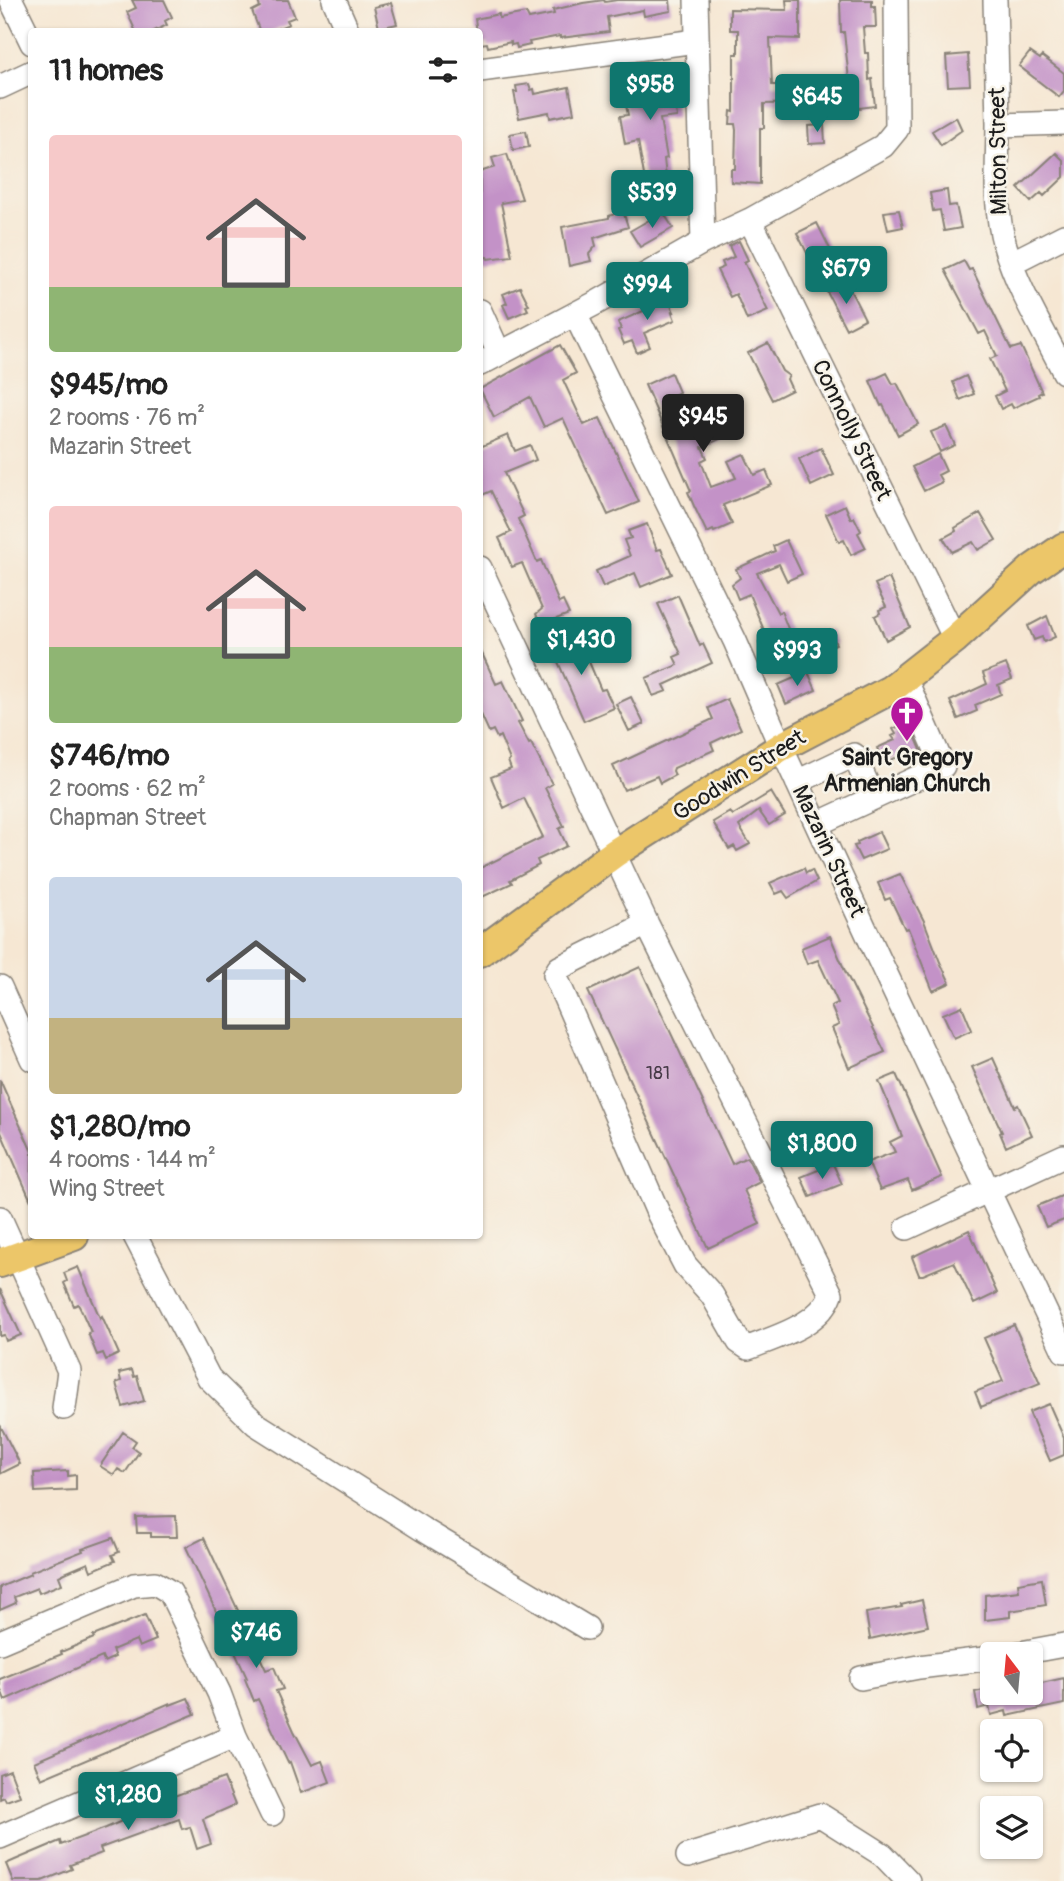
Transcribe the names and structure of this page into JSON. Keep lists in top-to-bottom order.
{
  "streets": {
    "main road": ["Goodwin Street"],
    "street": ["Milton Street", "Connolly Street", "Mazarin Street"]
  },
  "crossings": [
    ["Connolly Street", "Goodwin Street"],
    ["Goodwin Street", "Mazarin Street"]
  ],
  "places": {
    "church": ["Saint Gregory Armenian Church"]
  },
  "house_numbers": ["181"],
  "north": "top",
  "page": {
    "heading": "11 homes",
    "price": [
      "$958",
      "$645",
      "$539",
      "$679",
      "$994",
      "$945",
      "$1,430",
      "$993",
      "$1,800",
      "$746",
      "$1,280"
    ],
    "list": [
      {
        "name": "$945/mo",
        "note": "2 rooms · 76 m² · Mazarin Street"
      },
      {
        "name": "$746/mo",
        "note": "2 rooms · 62 m² · Chapman Street"
      },
      {
        "name": "$1,280/mo",
        "note": "4 rooms · 144 m² · Wing Street"
      }
    ]
  }
}
